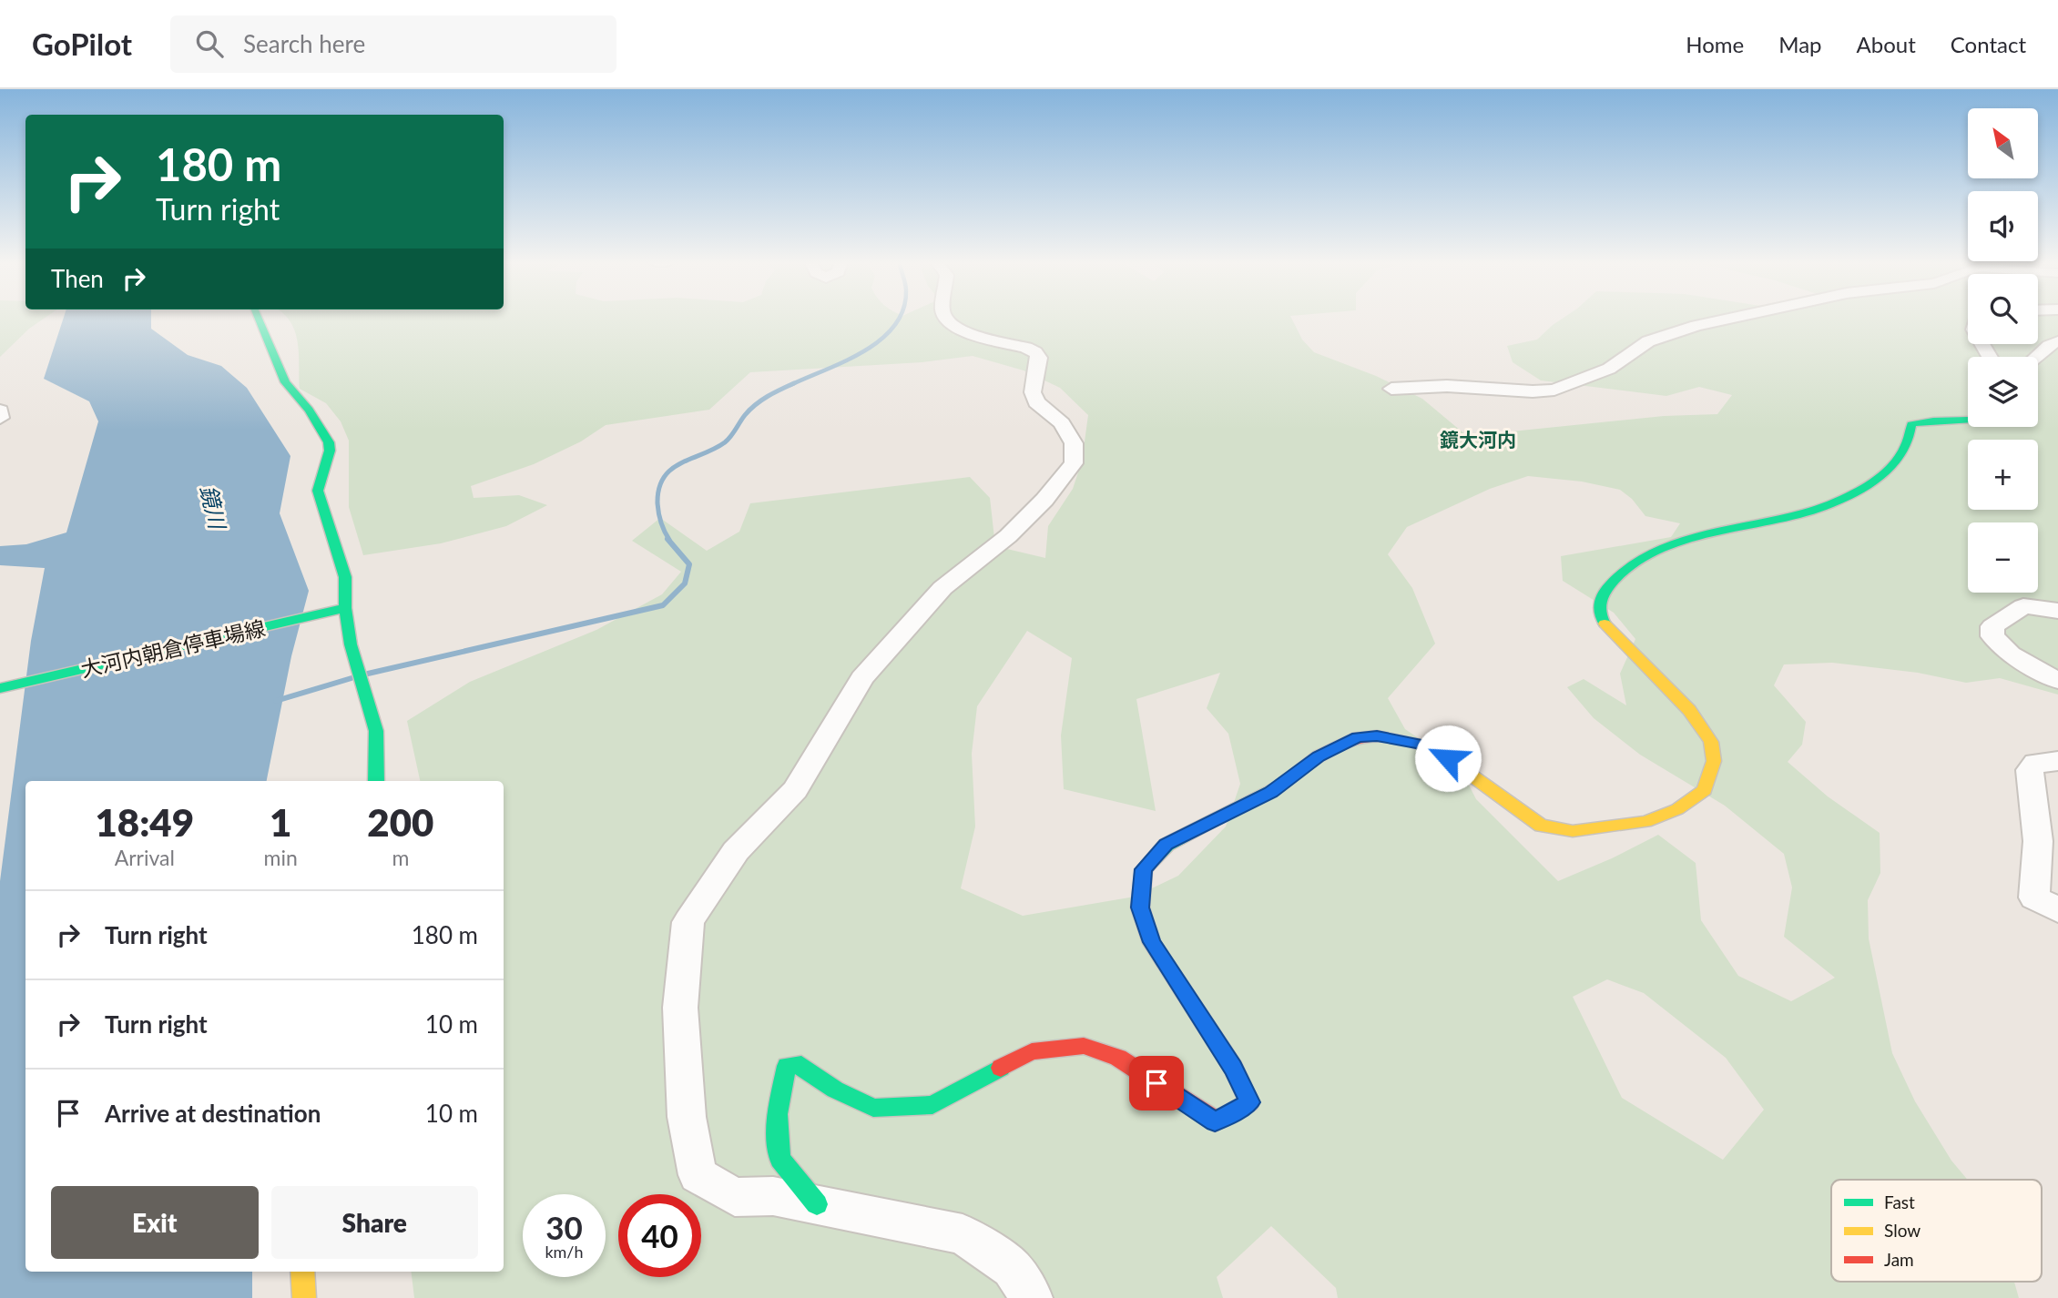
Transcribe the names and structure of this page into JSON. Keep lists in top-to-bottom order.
{
  "streets": {
    "street": ["大河内朝倉停車場線"]
  },
  "districts": ["鏡大河内"],
  "water": ["鏡川"],
  "legend": ["Fast", "Slow", "Jam"],
  "north": "top left",
  "page": {
    "header": "GoPilot",
    "search": "Search here",
    "nav": [
      "Home",
      "Map",
      "About",
      "Contact"
    ],
    "map_buttons": ["+", "−"],
    "turn": ["180 m", "Turn right"],
    "then": "Then",
    "eta": [
      "18:49",
      "Arrival",
      "1",
      "min",
      "200",
      "m"
    ],
    "list": [
      {
        "name": "Turn right",
        "value": "180 m"
      },
      {
        "name": "Turn right",
        "value": "10 m"
      },
      {
        "name": "Arrive at destination",
        "value": "10 m"
      }
    ],
    "buttons": ["Exit", "Share"],
    "speed": "30 km/h",
    "limit": "40"
  }
}
